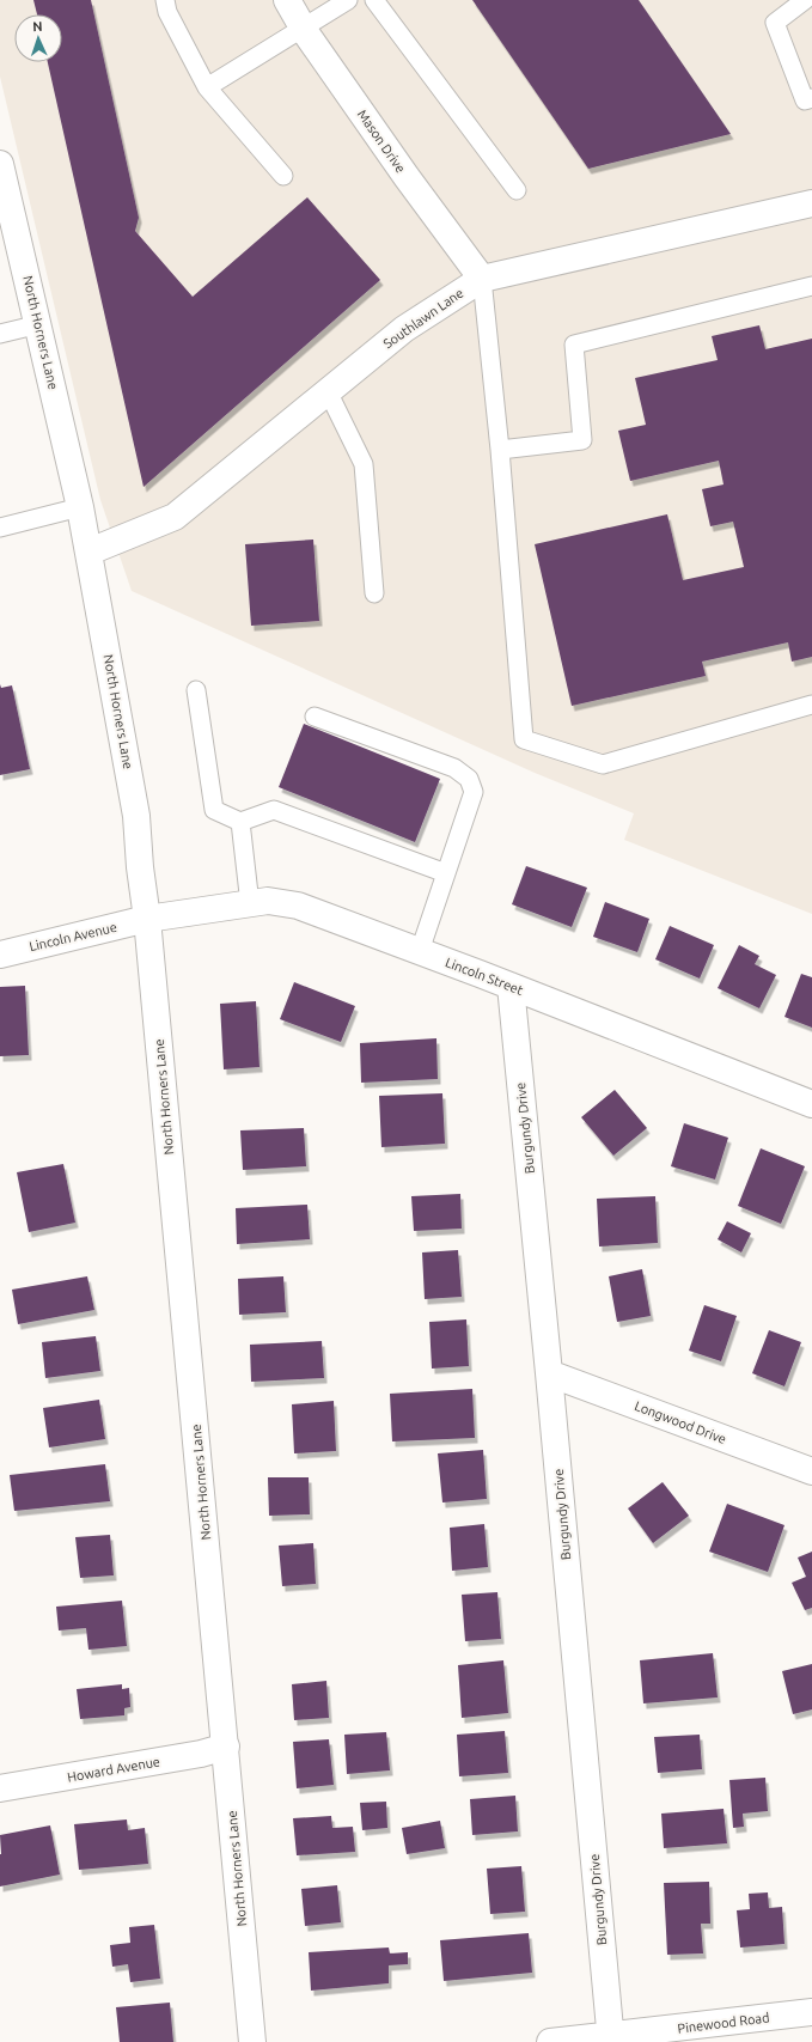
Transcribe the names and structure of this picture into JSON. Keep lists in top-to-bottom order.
{
  "streets": {
    "street": [
      "Mason Drive",
      "Southlawn Lane",
      "North Horners Lane",
      "Lincoln Avenue",
      "Lincoln Street",
      "Burgundy Drive",
      "Longwood Drive",
      "Howard Avenue",
      "Pinewood Road"
    ]
  },
  "crossings": [
    ["Mason Drive", "Southlawn Lane"],
    ["Southlawn Lane", "North Horners Lane"],
    ["North Horners Lane", "Lincoln Avenue"],
    ["North Horners Lane", "Lincoln Street"],
    ["North Horners Lane", "Howard Avenue"],
    ["Lincoln Avenue", "Lincoln Street"],
    ["Lincoln Street", "Burgundy Drive"],
    ["Burgundy Drive", "Longwood Drive"],
    ["Burgundy Drive", "Pinewood Road"]
  ],
  "north": "top"
}
